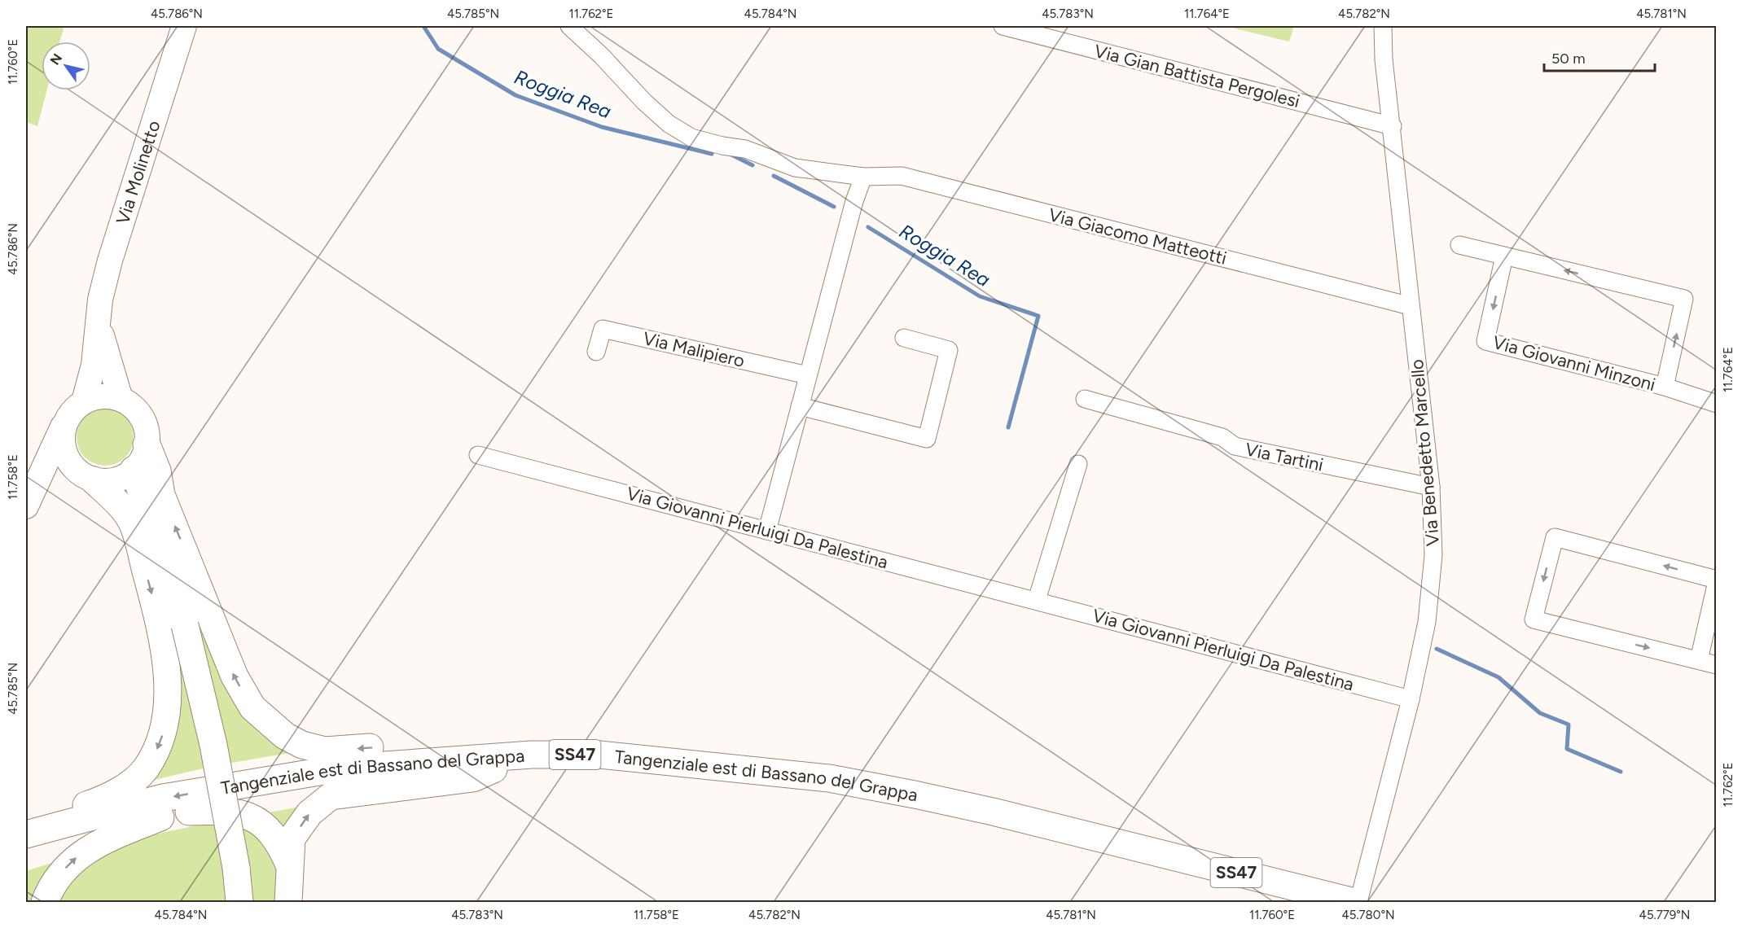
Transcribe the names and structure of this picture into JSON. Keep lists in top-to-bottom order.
{
  "streets": {
    "highway": ["SS47", "Tangenziale est di Bassano del Grappa"],
    "main road": ["Via Molinetto"],
    "street": [
      "Via Gian Battista Pergolesi",
      "Via Giacomo Matteotti",
      "Via Malipiero",
      "Via Giovanni Minzoni",
      "Via Benedetto Marcello",
      "Via Tartini",
      "Via Giovanni Pierluigi Da Palestina"
    ]
  },
  "crossings": [
    ["Via Gian Battista Pergolesi", "Via Benedetto Marcello"],
    ["Via Giacomo Matteotti", "Via Benedetto Marcello"],
    ["Via Benedetto Marcello", "Via Tartini"],
    ["Via Benedetto Marcello", "Via Giovanni Pierluigi Da Palestina"],
    ["Via Benedetto Marcello", "Tangenziale est di Bassano del Grappa"]
  ],
  "water": ["Roggia Rea"],
  "scale_bar": "50 m",
  "north": "top left",
  "coordinates": [
    "45.786°N",
    "45.785°N",
    "11.762°E",
    "45.784°N",
    "45.783°N",
    "11.764°E",
    "45.782°N",
    "45.781°N",
    "11.760°E",
    "11.758°E",
    "45.780°N",
    "45.779°N"
  ]
}
